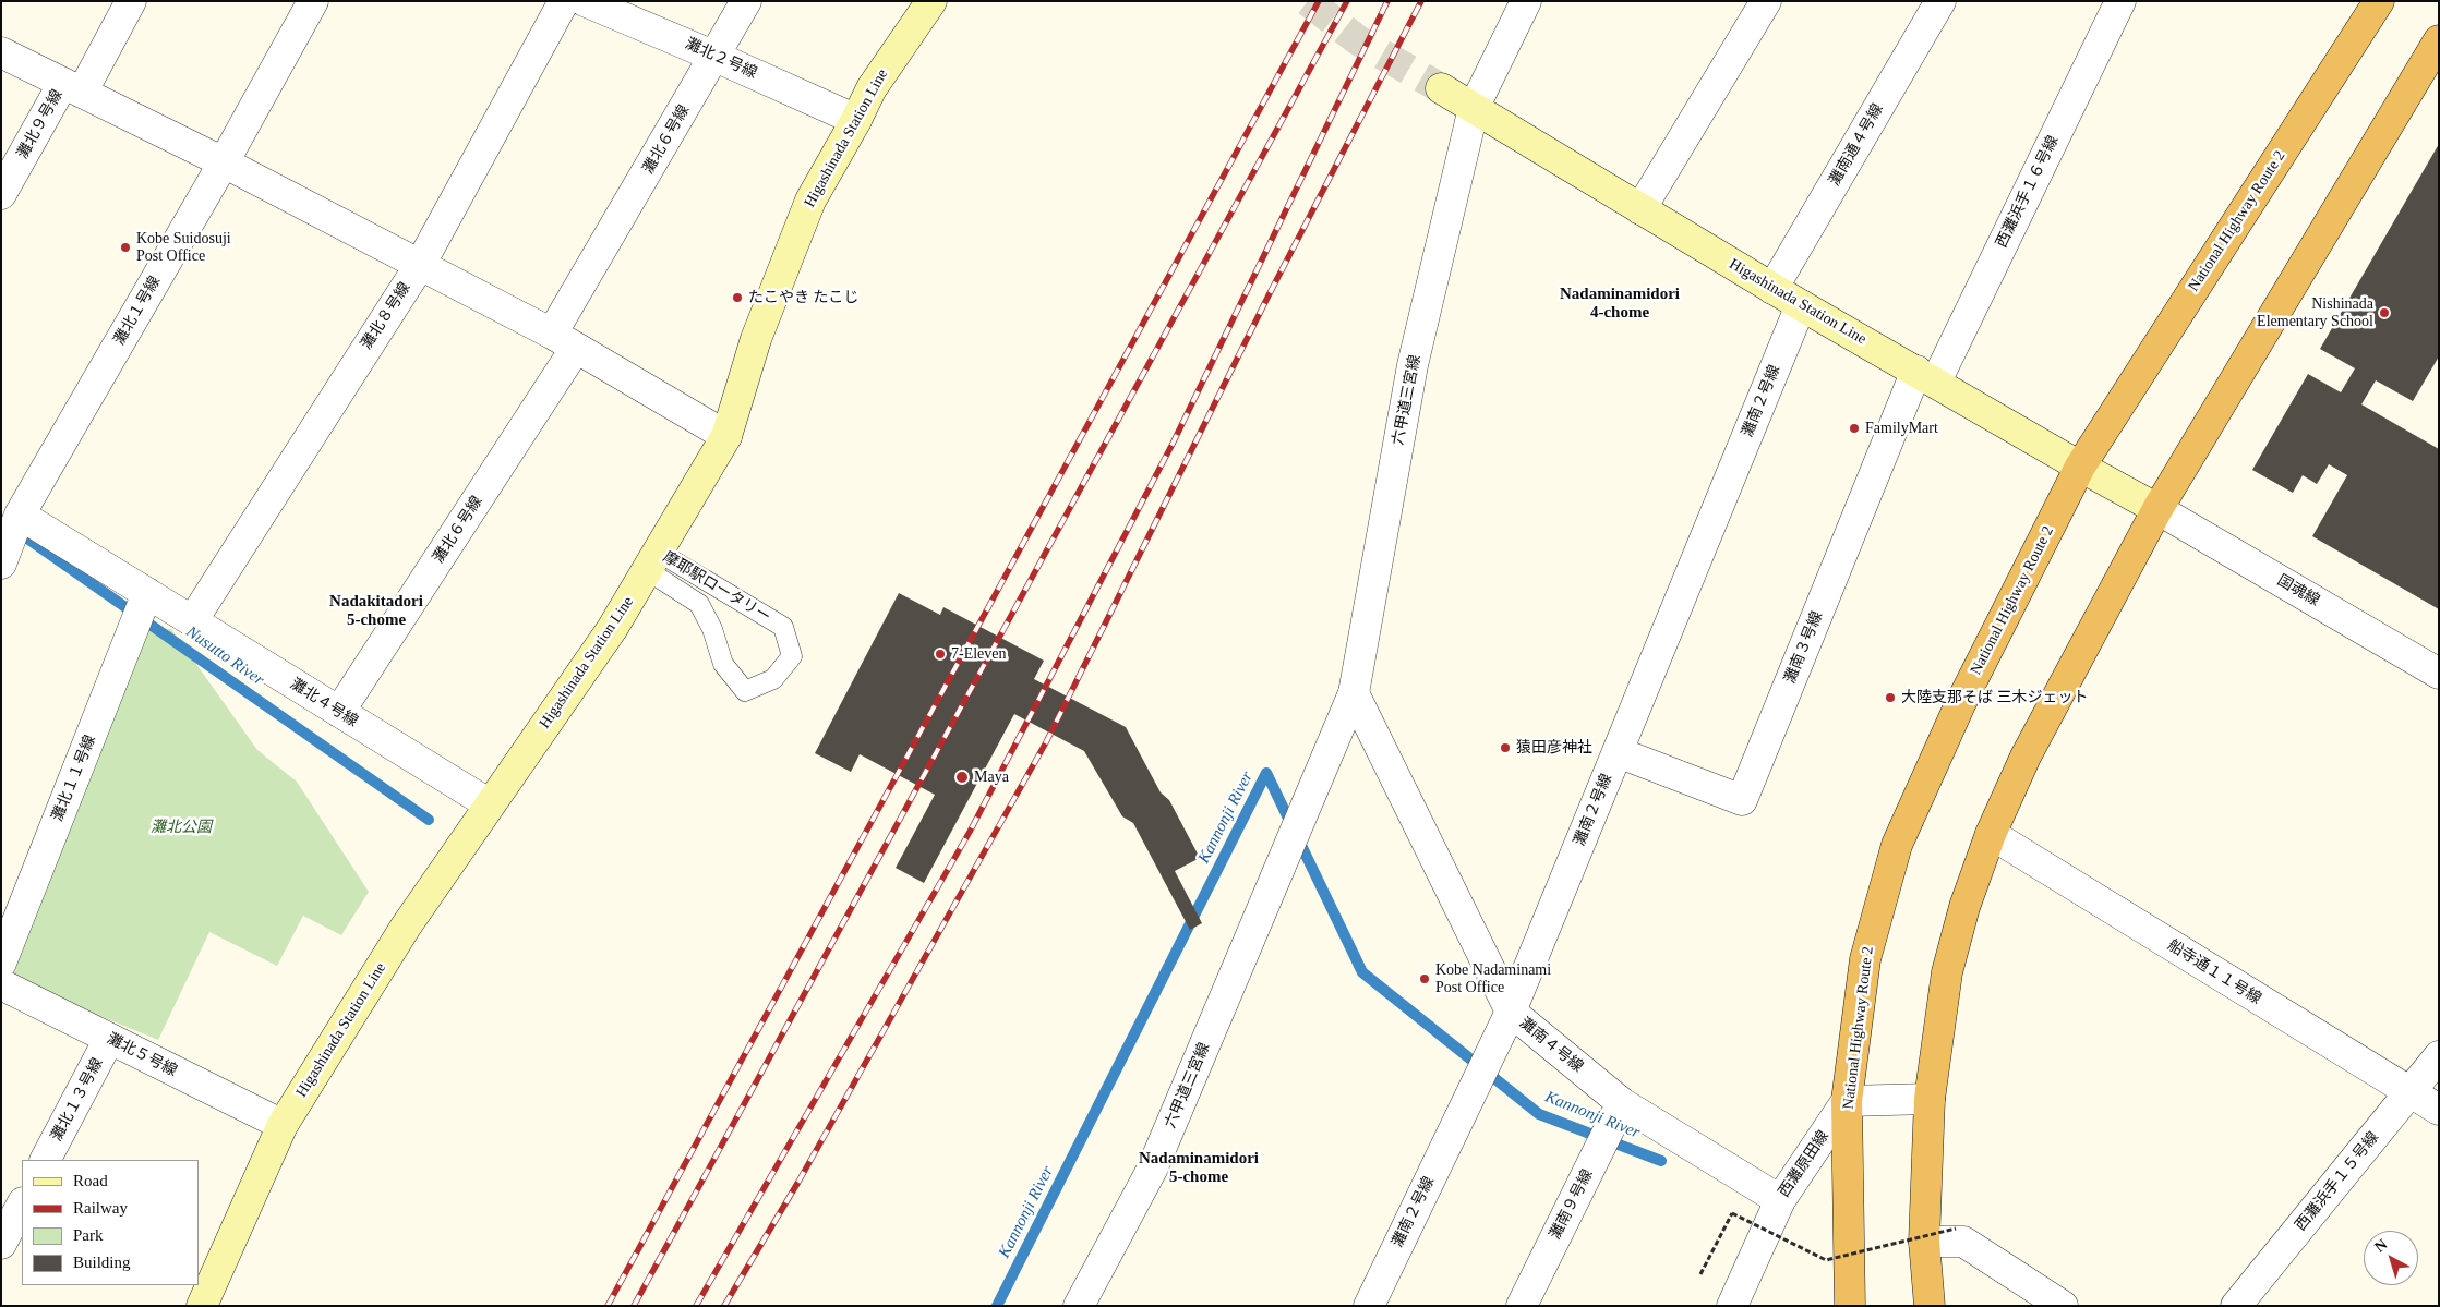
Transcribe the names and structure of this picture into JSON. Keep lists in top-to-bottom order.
{
  "streets": {
    "highway": ["National Highway Route 2"],
    "main road": ["Higashinada Station Line"],
    "street": [
      "灘北２号線",
      "灘北９号線",
      "灘北６号線",
      "灘南通４号線",
      "西灘浜手１６号線",
      "灘北１号線",
      "灘北８号線",
      "六甲道三宮線",
      "灘南２号線",
      "国魂線",
      "灘南３号線",
      "灘北４号線",
      "灘北１１号線",
      "船寺通１１号線",
      "灘南４号線",
      "灘北５号線",
      "灘北１３号線",
      "西灘原田線",
      "西灘浜手１５号線",
      "灘南９号線"
    ],
    "lane": ["摩耶駅ロータリー"]
  },
  "crossings": [
    ["灘北２号線", "Higashinada Station Line"],
    ["灘北２号線", "灘北６号線"],
    ["Higashinada Station Line", "灘南通４号線"],
    ["Higashinada Station Line", "西灘浜手１６号線"],
    ["Higashinada Station Line", "National Highway Route 2"],
    ["Higashinada Station Line", "六甲道三宮線"],
    ["Higashinada Station Line", "灘南２号線"],
    ["Higashinada Station Line", "摩耶駅ロータリー"],
    ["Higashinada Station Line", "国魂線"],
    ["Higashinada Station Line", "灘南３号線"],
    ["Higashinada Station Line", "灘北４号線"],
    ["Higashinada Station Line", "灘北５号線"],
    ["灘北６号線", "灘北４号線"],
    ["西灘浜手１６号線", "灘南３号線"],
    ["National Highway Route 2", "西灘原田線"],
    ["灘北１号線", "灘北４号線"],
    ["灘北８号線", "灘北４号線"],
    ["六甲道三宮線", "灘南４号線"],
    ["灘南２号線", "灘南３号線"],
    ["灘南２号線", "灘南４号線"],
    ["灘北４号線", "灘北１１号線"],
    ["船寺通１１号線", "西灘浜手１５号線"],
    ["灘南４号線", "西灘原田線"],
    ["灘南４号線", "灘南９号線"],
    ["灘北５号線", "灘北１３号線"]
  ],
  "districts": ["Nadaminamidori 4-chome", "Nadakitadori 5-chome", "Nadaminamidori 5-chome"],
  "water": ["Nusutto River", "Kannonji River"],
  "parks": ["灘北公園"],
  "places": [
    "Kobe Suidosuji Post Office",
    "たこやき たこじ",
    "Nishinada Elementary School",
    "FamilyMart",
    "7-Eleven",
    "大陸支那そば 三木ジェット",
    "猿田彦神社",
    "Maya",
    "Kobe Nadaminami Post Office"
  ],
  "legend": [
    "Road",
    "Railway",
    "Park",
    "Building"
  ],
  "north": "top left"
}
